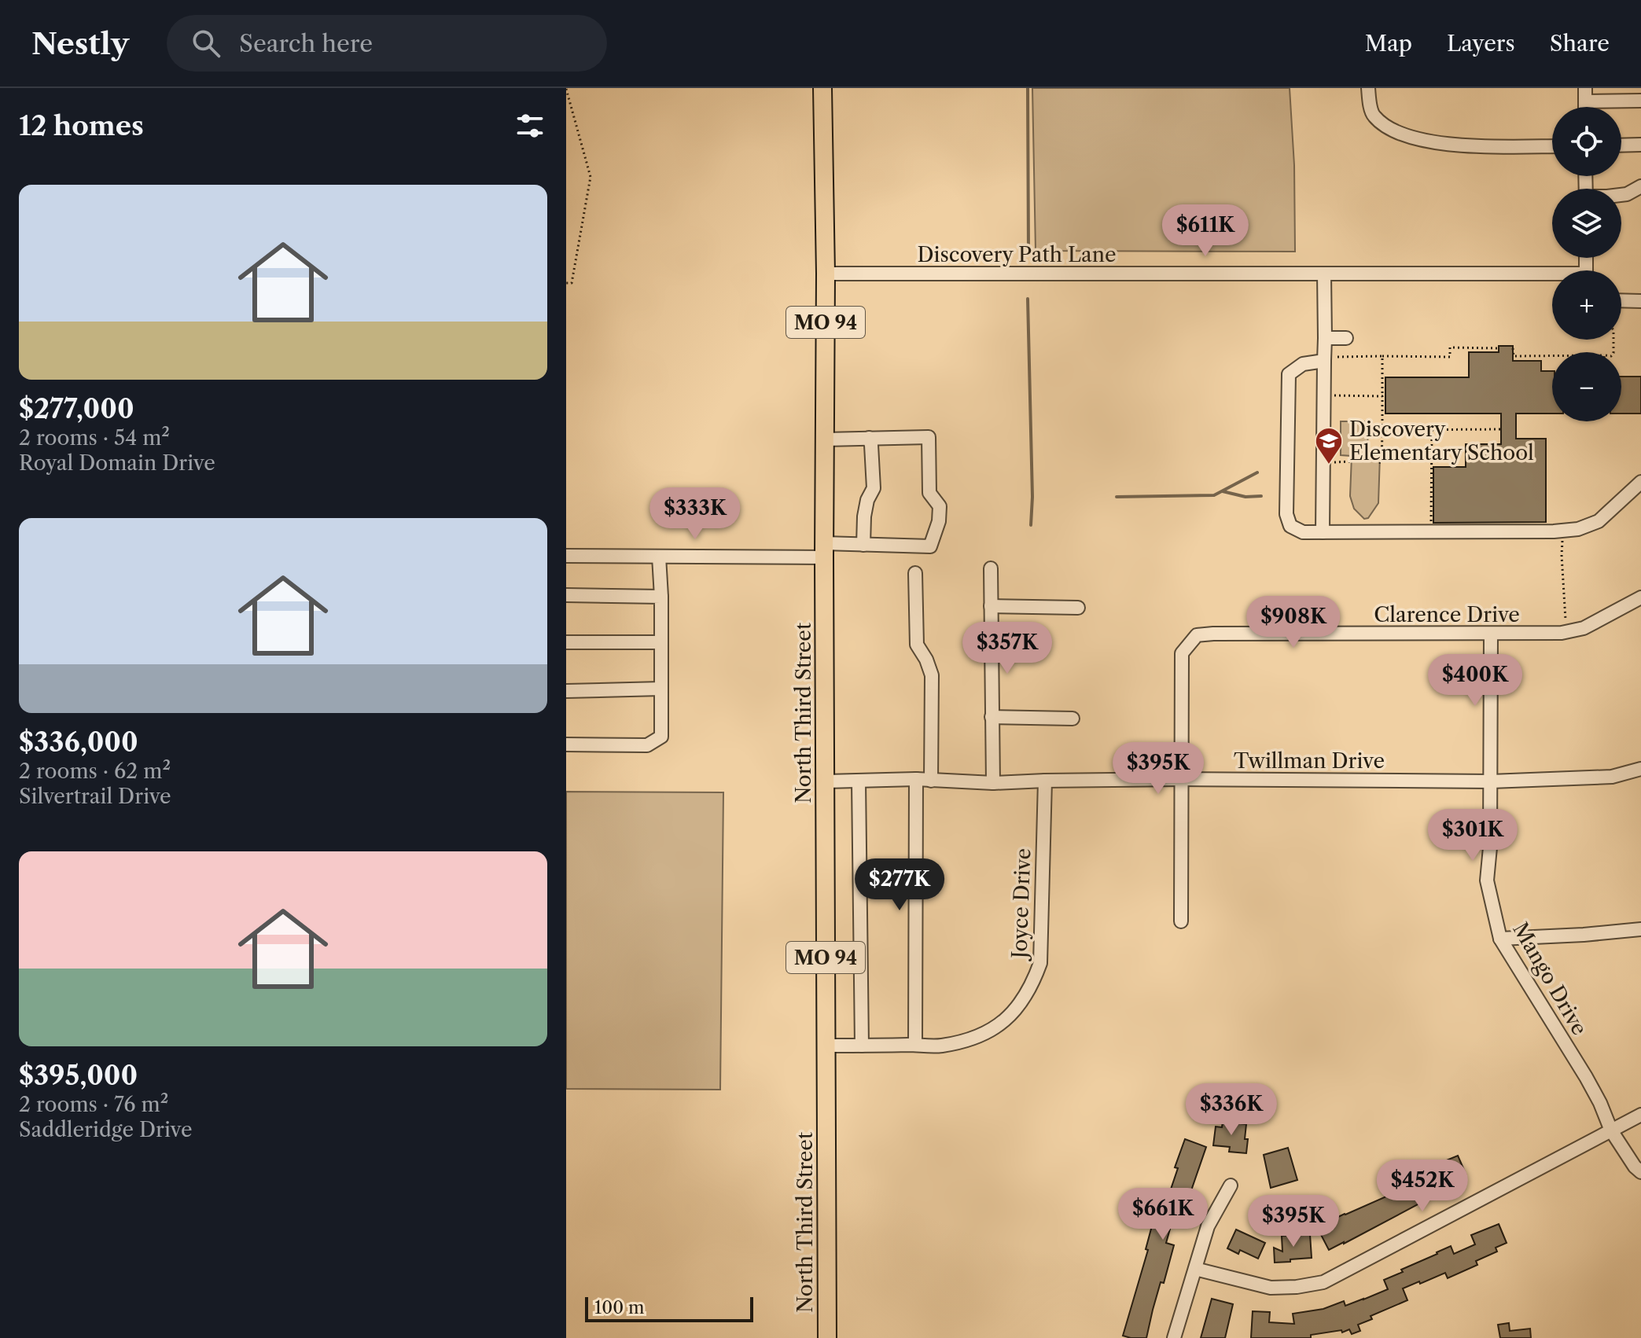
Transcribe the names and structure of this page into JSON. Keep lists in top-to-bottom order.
{
  "streets": {
    "main road": ["MO 94", "North Third Street"],
    "street": [
      "Discovery Path Lane",
      "Clarence Drive",
      "Twillman Drive",
      "Joyce Drive",
      "Mango Drive"
    ]
  },
  "crossings": [
    ["Discovery Path Lane", "North Third Street"],
    ["Clarence Drive", "Twillman Drive"],
    ["Clarence Drive", "Mango Drive"],
    ["North Third Street", "Twillman Drive"],
    ["North Third Street", "Joyce Drive"],
    ["Twillman Drive", "Joyce Drive"],
    ["Twillman Drive", "Mango Drive"]
  ],
  "places": {
    "school or university": ["Discovery Elementary School"]
  },
  "scale_bar": "100 m",
  "page": {
    "header": "Nestly",
    "search": "Search here",
    "nav": ["Map", "Layers", "Share"],
    "heading": "12 homes",
    "map_buttons": ["+", "−"],
    "list": [
      {
        "name": "$277,000",
        "note": "2 rooms · 54 m² · Royal Domain Drive"
      },
      {
        "name": "$336,000",
        "note": "2 rooms · 62 m² · Silvertrail Drive"
      },
      {
        "name": "$395,000",
        "note": "2 rooms · 76 m² · Saddleridge Drive"
      }
    ],
    "price": [
      "$611K",
      "$333K",
      "$908K",
      "$357K",
      "$400K",
      "$395K",
      "$301K",
      "$277K",
      "$336K",
      "$452K",
      "$661K",
      "$395K"
    ],
    "scale": "100 m"
  }
}
